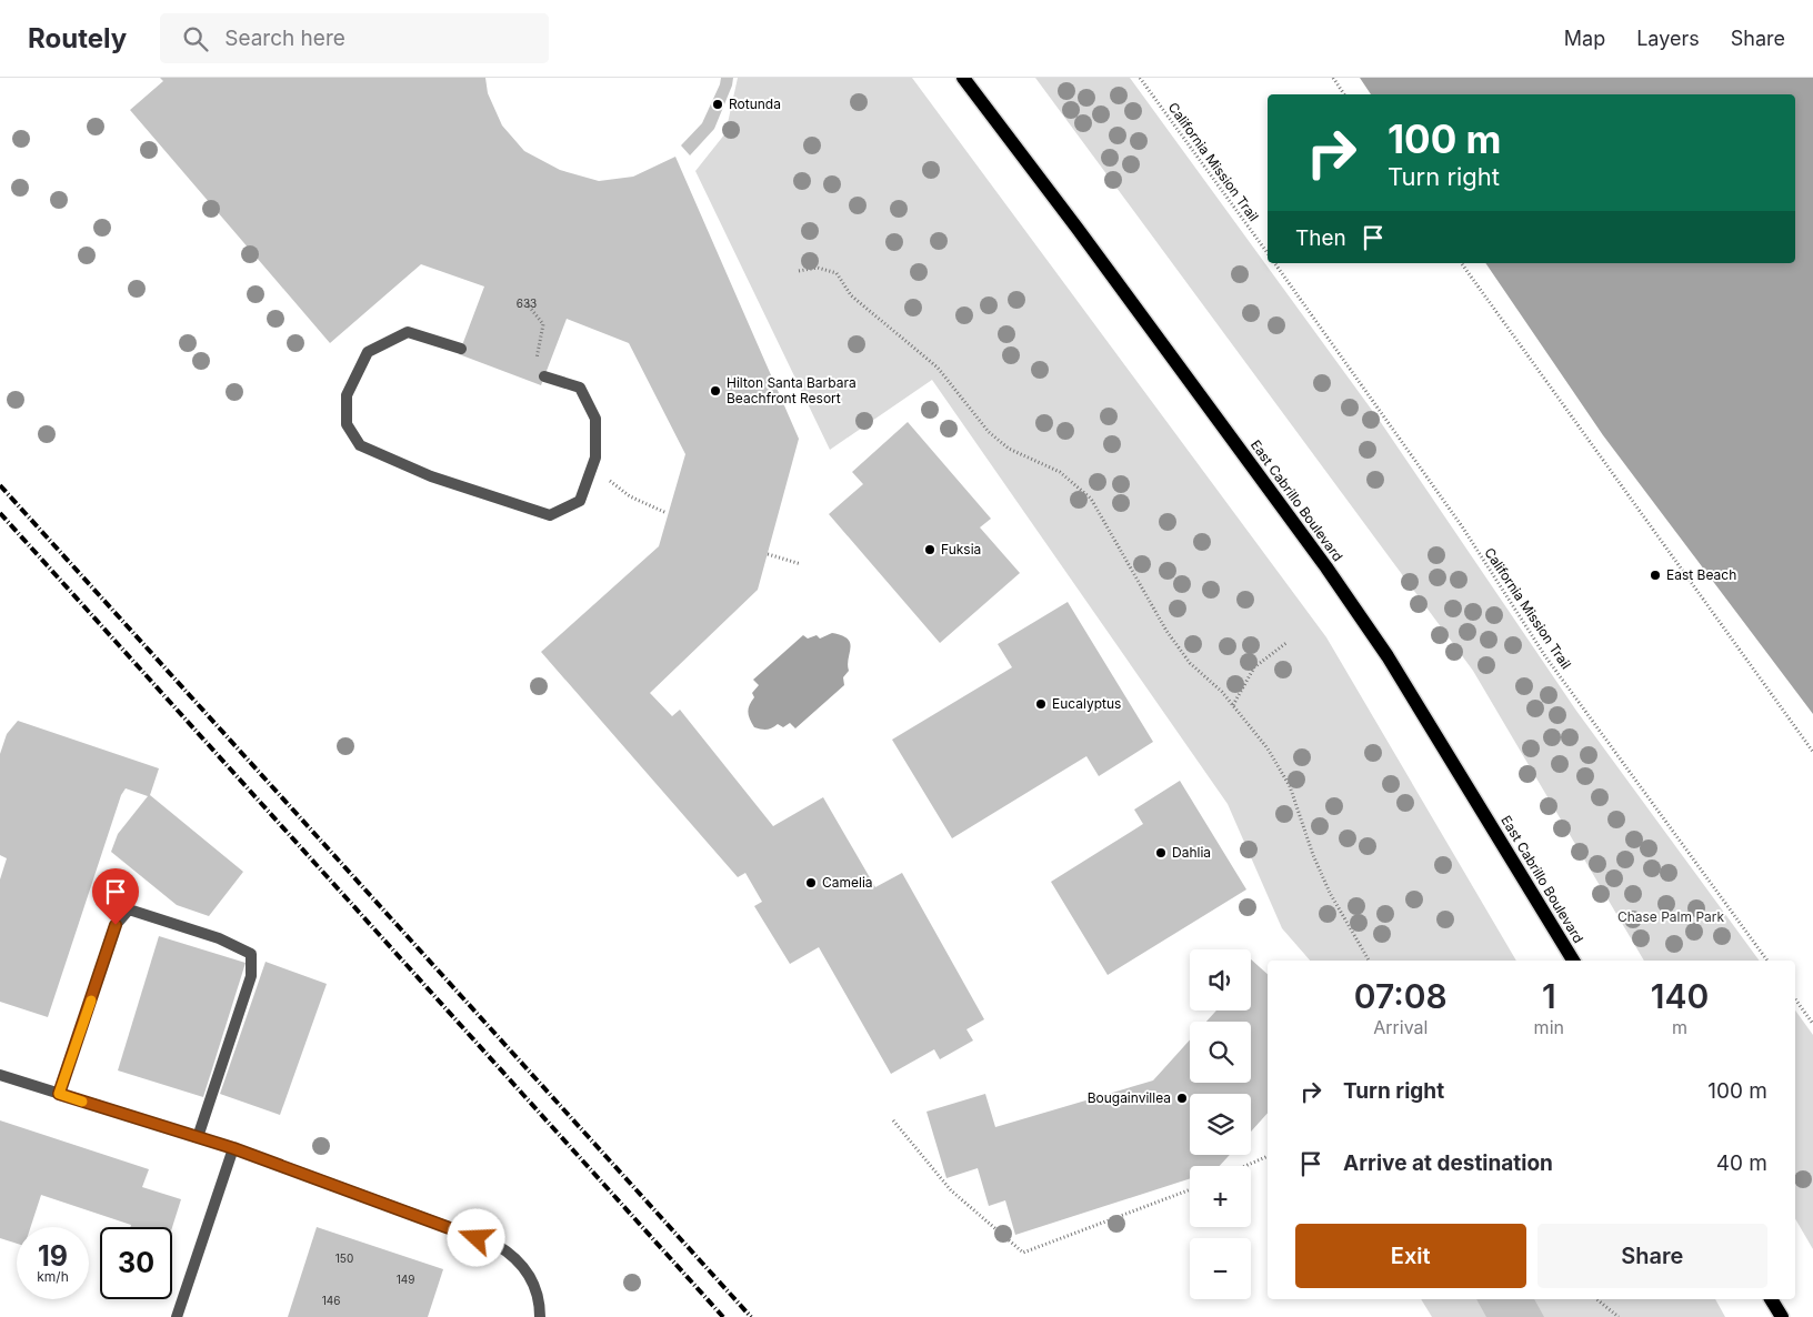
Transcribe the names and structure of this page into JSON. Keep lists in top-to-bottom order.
{
  "streets": {
    "main road": ["East Cabrillo Boulevard"],
    "path": ["California Mission Trail"]
  },
  "parks": ["Chase Palm Park"],
  "places": [
    "Rotunda",
    "Hilton Santa Barbara Beachfront Resort",
    "Fuksia",
    "East Beach",
    "Eucalyptus",
    "Dahlia",
    "Camelia",
    "Bougainvillea"
  ],
  "house_numbers": [
    "633",
    "150",
    "149",
    "146"
  ],
  "page": {
    "header": "Routely",
    "search": "Search here",
    "nav": ["Map", "Layers", "Share"],
    "turn": ["100 m", "Turn right"],
    "then": "Then",
    "map_buttons": ["+", "−"],
    "eta": [
      "07:08",
      "Arrival",
      "1",
      "min",
      "140",
      "m"
    ],
    "list": [
      {
        "name": "Turn right",
        "value": "100 m"
      },
      {
        "name": "Arrive at destination",
        "value": "40 m"
      }
    ],
    "buttons": ["Exit", "Share"],
    "speed": "19 km/h",
    "limit": "30"
  }
}
